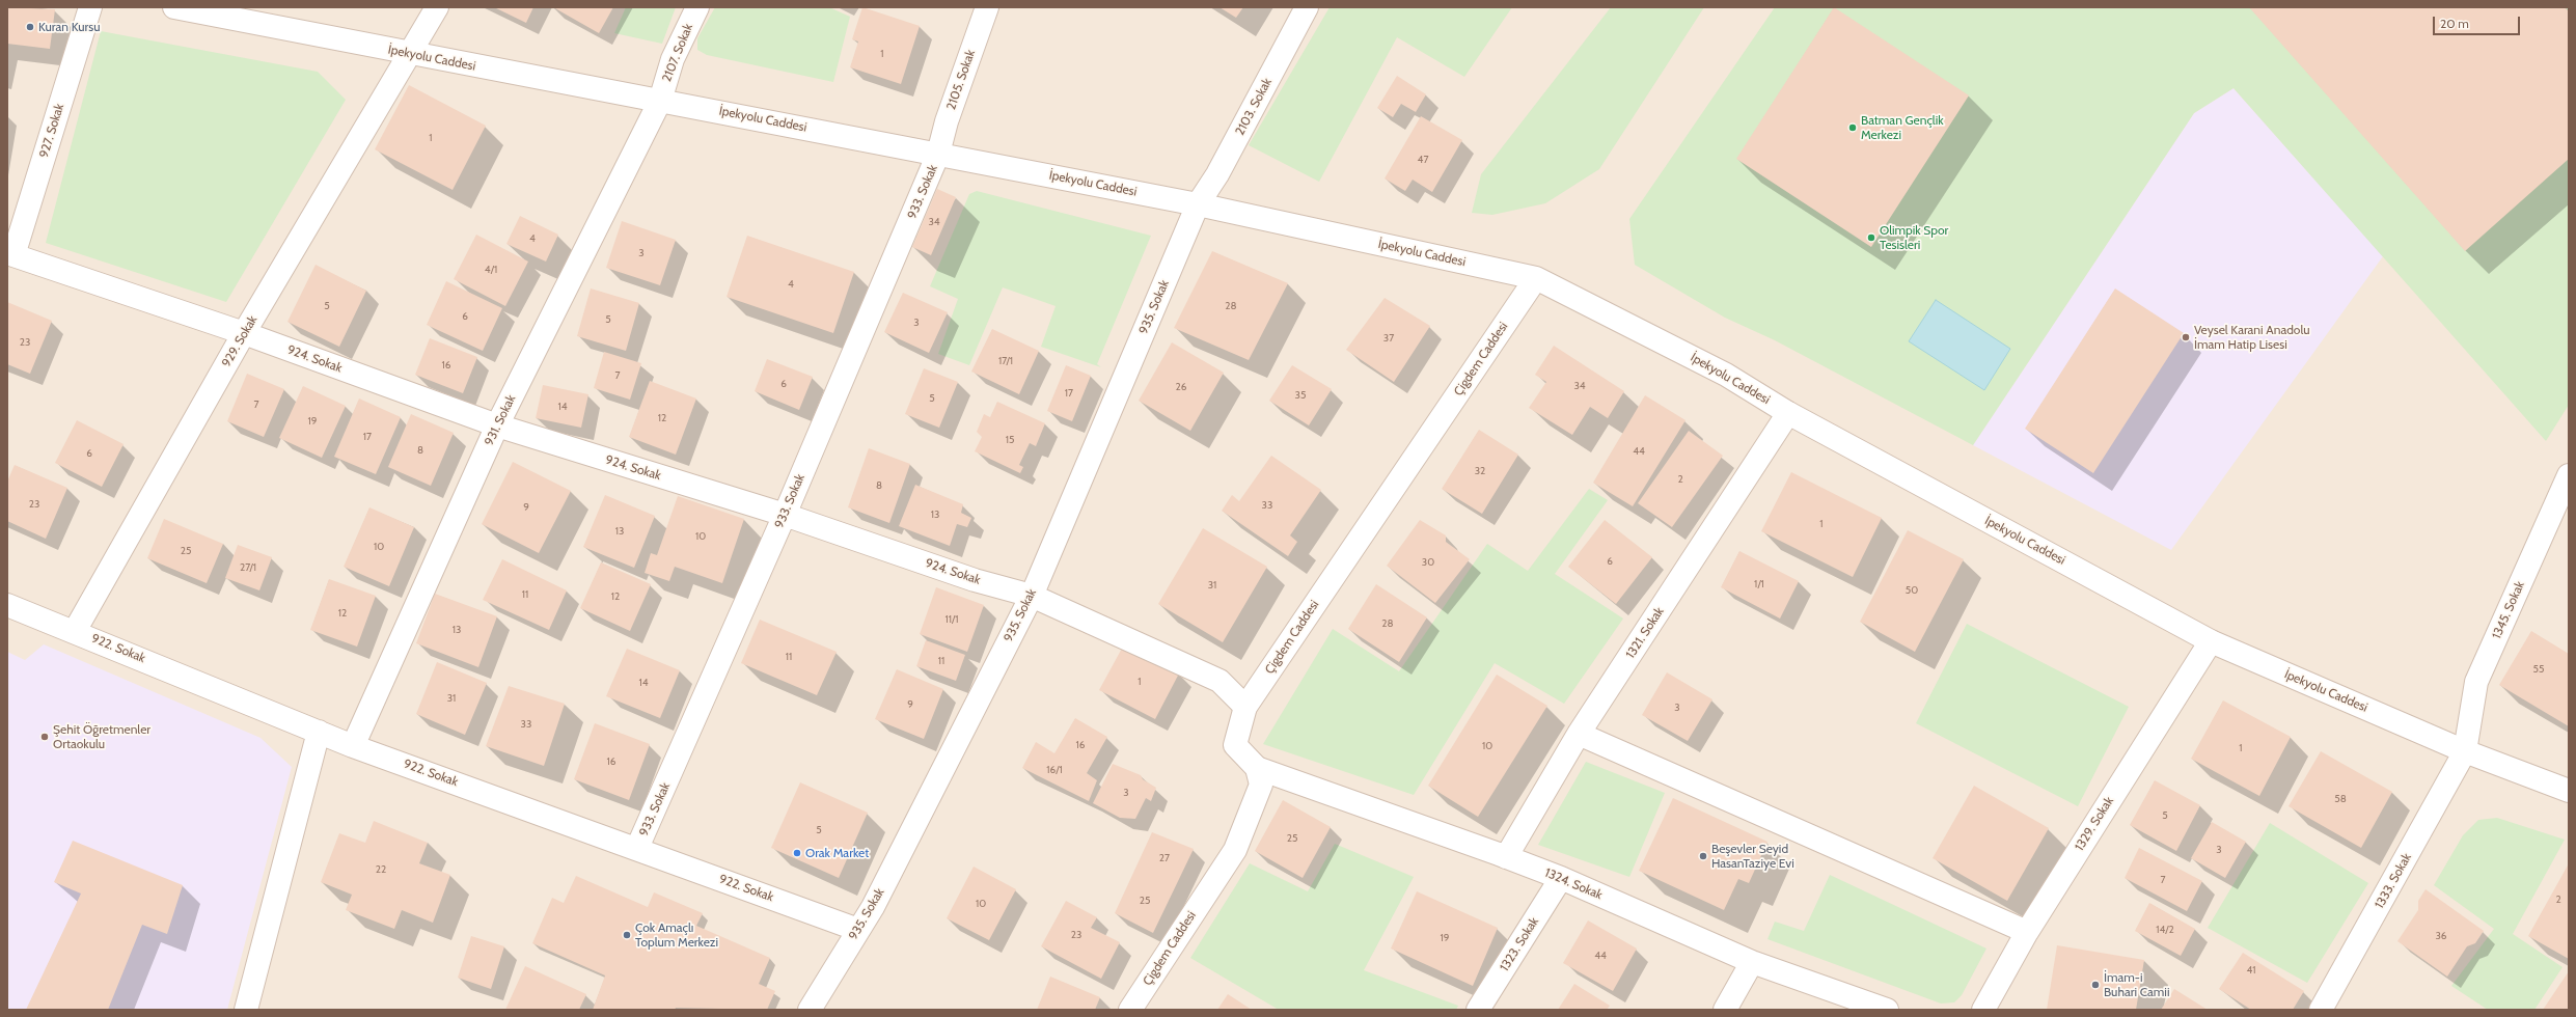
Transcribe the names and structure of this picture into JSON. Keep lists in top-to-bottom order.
{
  "streets": {
    "street": [
      "2107. Sokak",
      "İpekyolu Caddesi",
      "2105. Sokak",
      "2103. Sokak",
      "927. Sokak",
      "933. Sokak",
      "935. Sokak",
      "929. Sokak",
      "924. Sokak",
      "Çigdem Caddesi",
      "931. Sokak",
      "1345. Sokak",
      "1321. Sokak",
      "922. Sokak",
      "1329. Sokak",
      "1333. Sokak",
      "1324. Sokak",
      "1323. Sokak"
    ]
  },
  "crossings": [
    ["2107. Sokak", "İpekyolu Caddesi"],
    ["2107. Sokak", "931. Sokak"],
    ["İpekyolu Caddesi", "2105. Sokak"],
    ["İpekyolu Caddesi", "2103. Sokak"],
    ["İpekyolu Caddesi", "933. Sokak"],
    ["İpekyolu Caddesi", "935. Sokak"],
    ["İpekyolu Caddesi", "929. Sokak"],
    ["İpekyolu Caddesi", "Çigdem Caddesi"],
    ["İpekyolu Caddesi", "931. Sokak"],
    ["İpekyolu Caddesi", "1345. Sokak"],
    ["İpekyolu Caddesi", "1321. Sokak"],
    ["İpekyolu Caddesi", "1329. Sokak"],
    ["İpekyolu Caddesi", "1333. Sokak"],
    ["2105. Sokak", "933. Sokak"],
    ["2103. Sokak", "935. Sokak"],
    ["927. Sokak", "924. Sokak"],
    ["933. Sokak", "924. Sokak"],
    ["933. Sokak", "922. Sokak"],
    ["935. Sokak", "924. Sokak"],
    ["935. Sokak", "922. Sokak"],
    ["929. Sokak", "924. Sokak"],
    ["929. Sokak", "922. Sokak"],
    ["924. Sokak", "Çigdem Caddesi"],
    ["924. Sokak", "931. Sokak"],
    ["Çigdem Caddesi", "1324. Sokak"],
    ["931. Sokak", "922. Sokak"],
    ["1345. Sokak", "1333. Sokak"],
    ["1321. Sokak", "1324. Sokak"],
    ["1324. Sokak", "1323. Sokak"]
  ],
  "places": [
    "Kuran Kursu",
    "Batman Gençlik Merkezi",
    "Olimpik Spor Tesisleri",
    "Veysel Karani Anadolu İmam Hatip Lisesi",
    "Şehit Öğretmenler Ortaokulu",
    "Orak Market",
    "Beşevler Seyid HasanTaziye Evi",
    "Çok Amaçlı Toplum Merkezi",
    "İmam-i Buhari Camii"
  ],
  "house_numbers": [
    "1",
    "1",
    "47",
    "34",
    "4",
    "3",
    "4/1",
    "4",
    "5",
    "28",
    "6",
    "5",
    "3",
    "37",
    "23",
    "17/1",
    "16",
    "7",
    "6",
    "34",
    "26",
    "17",
    "35",
    "5",
    "7",
    "14",
    "12",
    "19",
    "17",
    "15",
    "8",
    "44",
    "6",
    "32",
    "2",
    "8",
    "23",
    "33",
    "9",
    "13",
    "1",
    "13",
    "10",
    "10",
    "25",
    "6",
    "30",
    "27/1",
    "1/1",
    "31",
    "50",
    "11",
    "12",
    "12",
    "11/1",
    "28",
    "13",
    "11",
    "11",
    "55",
    "1",
    "14",
    "31",
    "9",
    "3",
    "33",
    "16",
    "10",
    "1",
    "16",
    "16/1",
    "3",
    "58",
    "5",
    "5",
    "25",
    "3",
    "27",
    "22",
    "7",
    "2",
    "25",
    "10",
    "14/2",
    "23",
    "36",
    "19",
    "44",
    "41"
  ],
  "scale_bar": "20 m"
}
